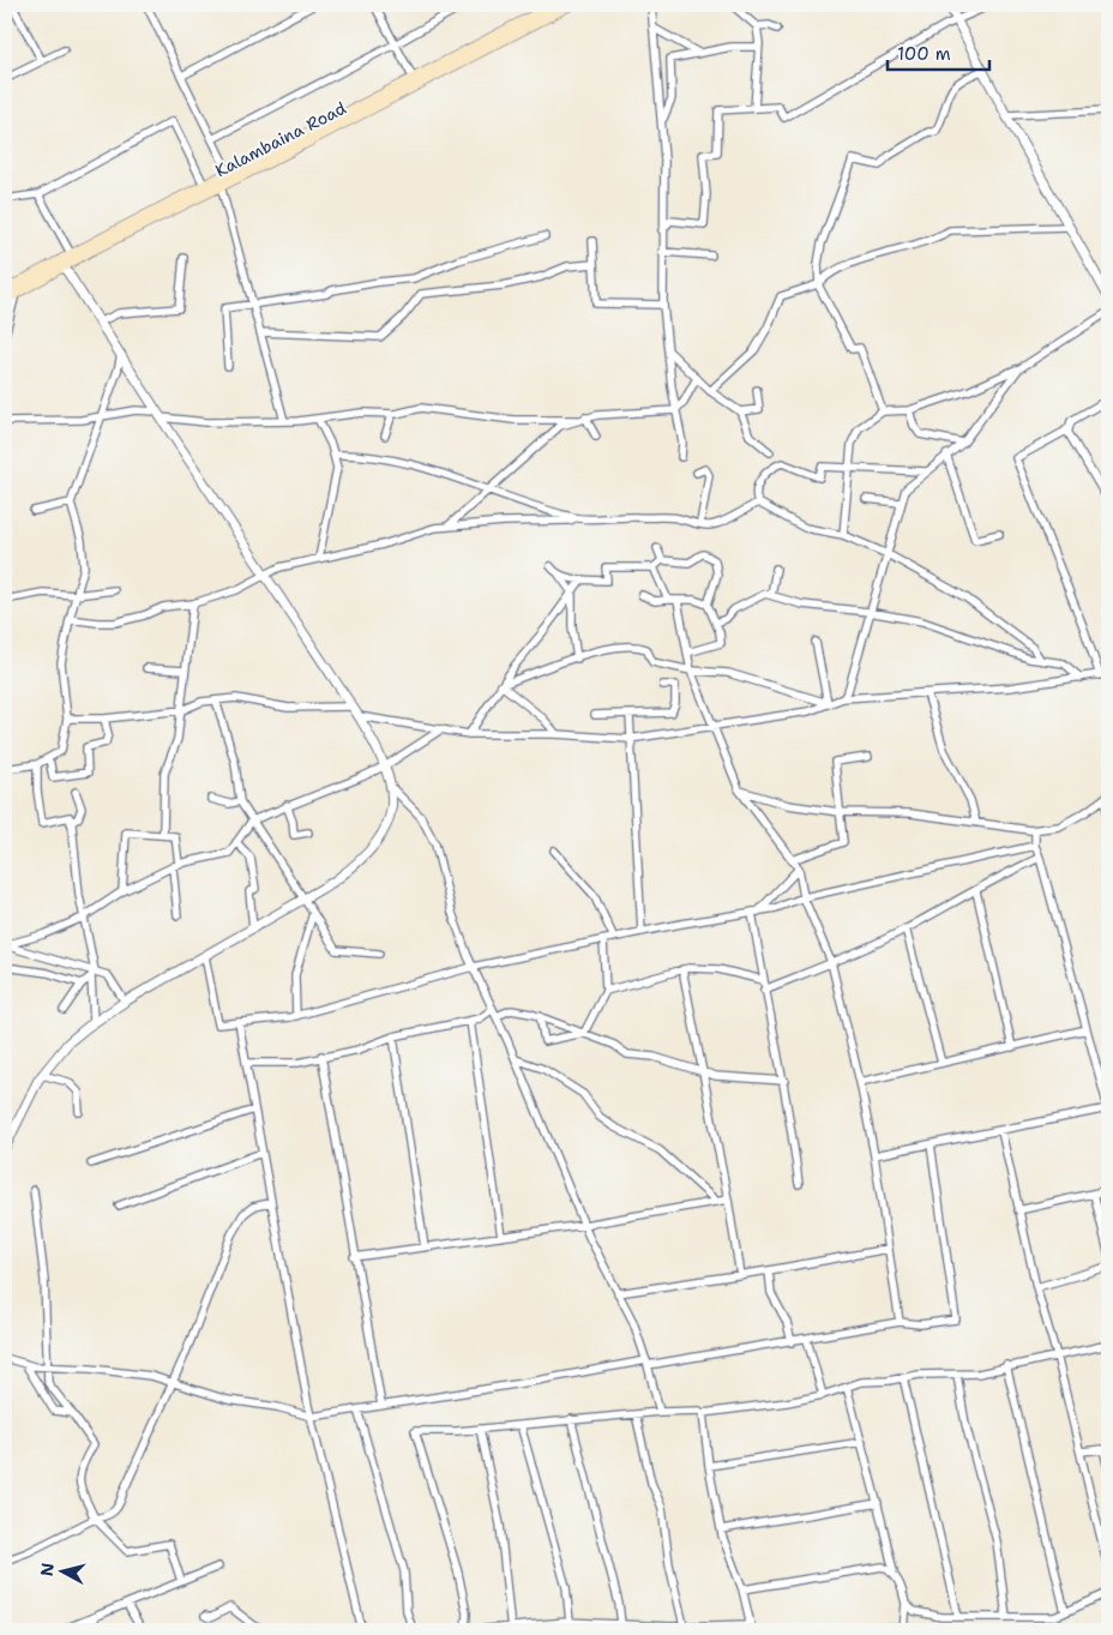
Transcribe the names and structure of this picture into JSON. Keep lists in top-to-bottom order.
{
  "streets": {
    "main road": ["Kalambaina Road"]
  },
  "scale_bar": "100 m",
  "north": "left"
}
